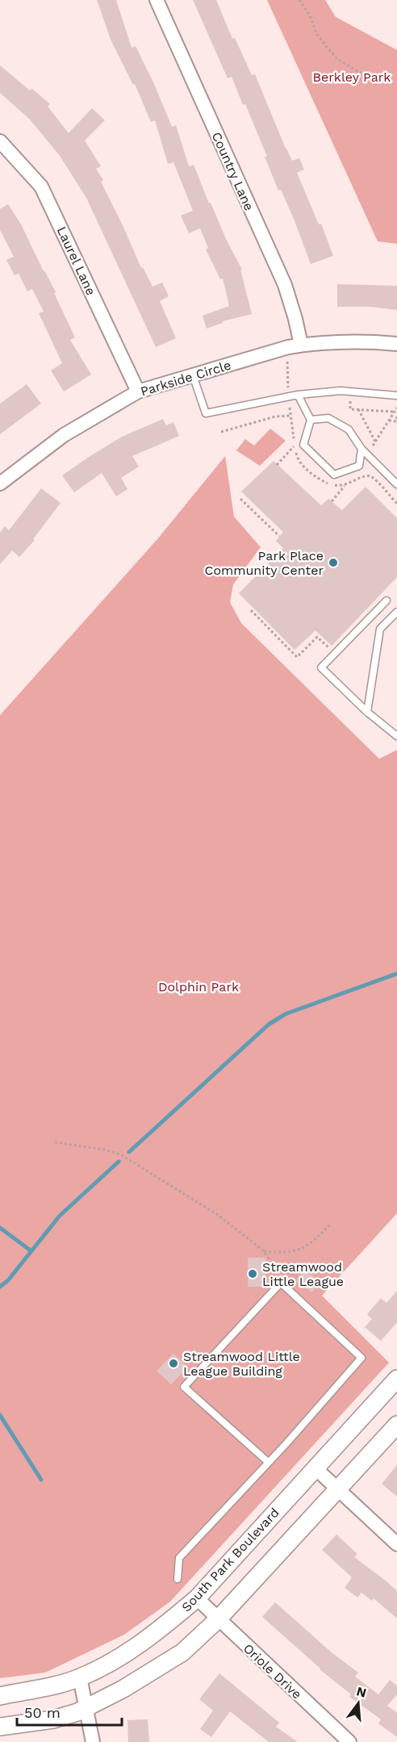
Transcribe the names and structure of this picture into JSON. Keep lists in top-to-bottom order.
{
  "streets": {
    "street": [
      "Country Lane",
      "Laurel Lane",
      "Parkside Circle",
      "South Park Boulevard",
      "Oriole Drive"
    ]
  },
  "crossings": [
    ["Country Lane", "Parkside Circle"],
    ["Laurel Lane", "Parkside Circle"],
    ["South Park Boulevard", "Oriole Drive"]
  ],
  "parks": ["Berkley Park", "Dolphin Park"],
  "places": ["Park Place Community Center", "Streamwood Little League", "Streamwood Little League Building"],
  "scale_bar": "50 m",
  "north": "top"
}
